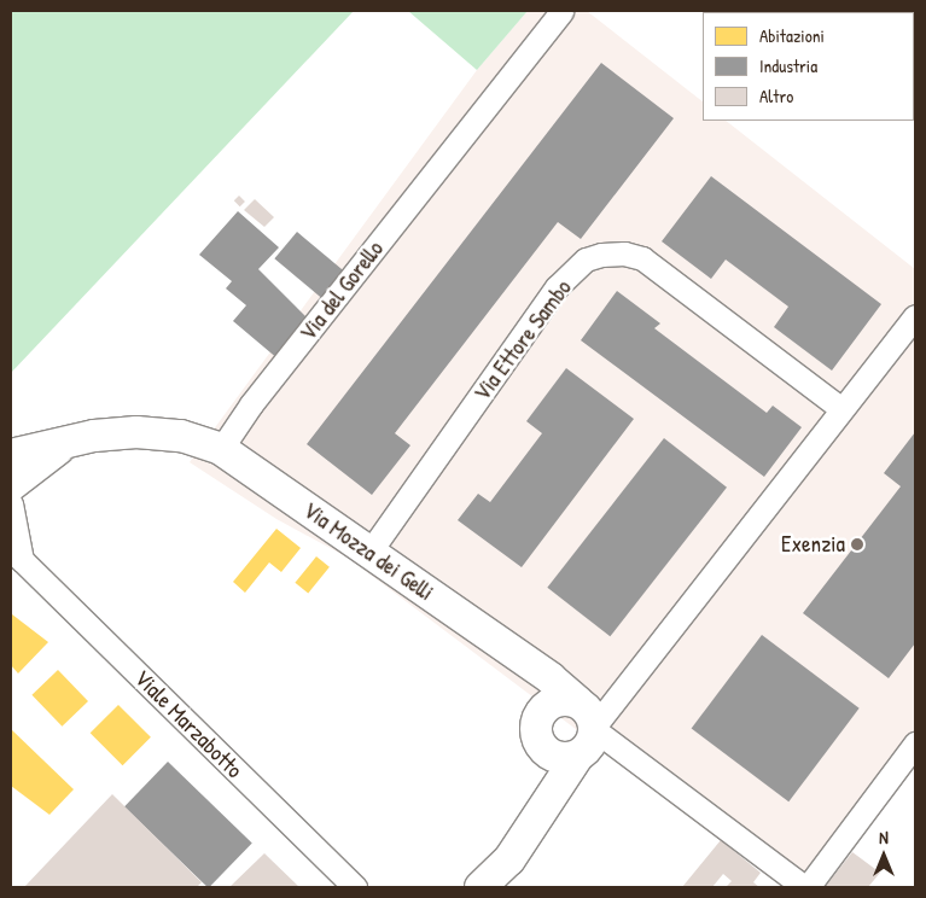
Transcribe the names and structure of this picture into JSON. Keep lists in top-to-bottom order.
{
  "streets": {
    "street": [
      "Via del Gorello",
      "Via Ettore Sambo",
      "Via Mozza dei Gelli",
      "Viale Marzabotto"
    ]
  },
  "crossings": [
    ["Via del Gorello", "Via Mozza dei Gelli"],
    ["Via Ettore Sambo", "Via Mozza dei Gelli"]
  ],
  "places": ["Exenzia"],
  "legend": ["Abitazioni", "Industria", "Altro"],
  "north": "top"
}
